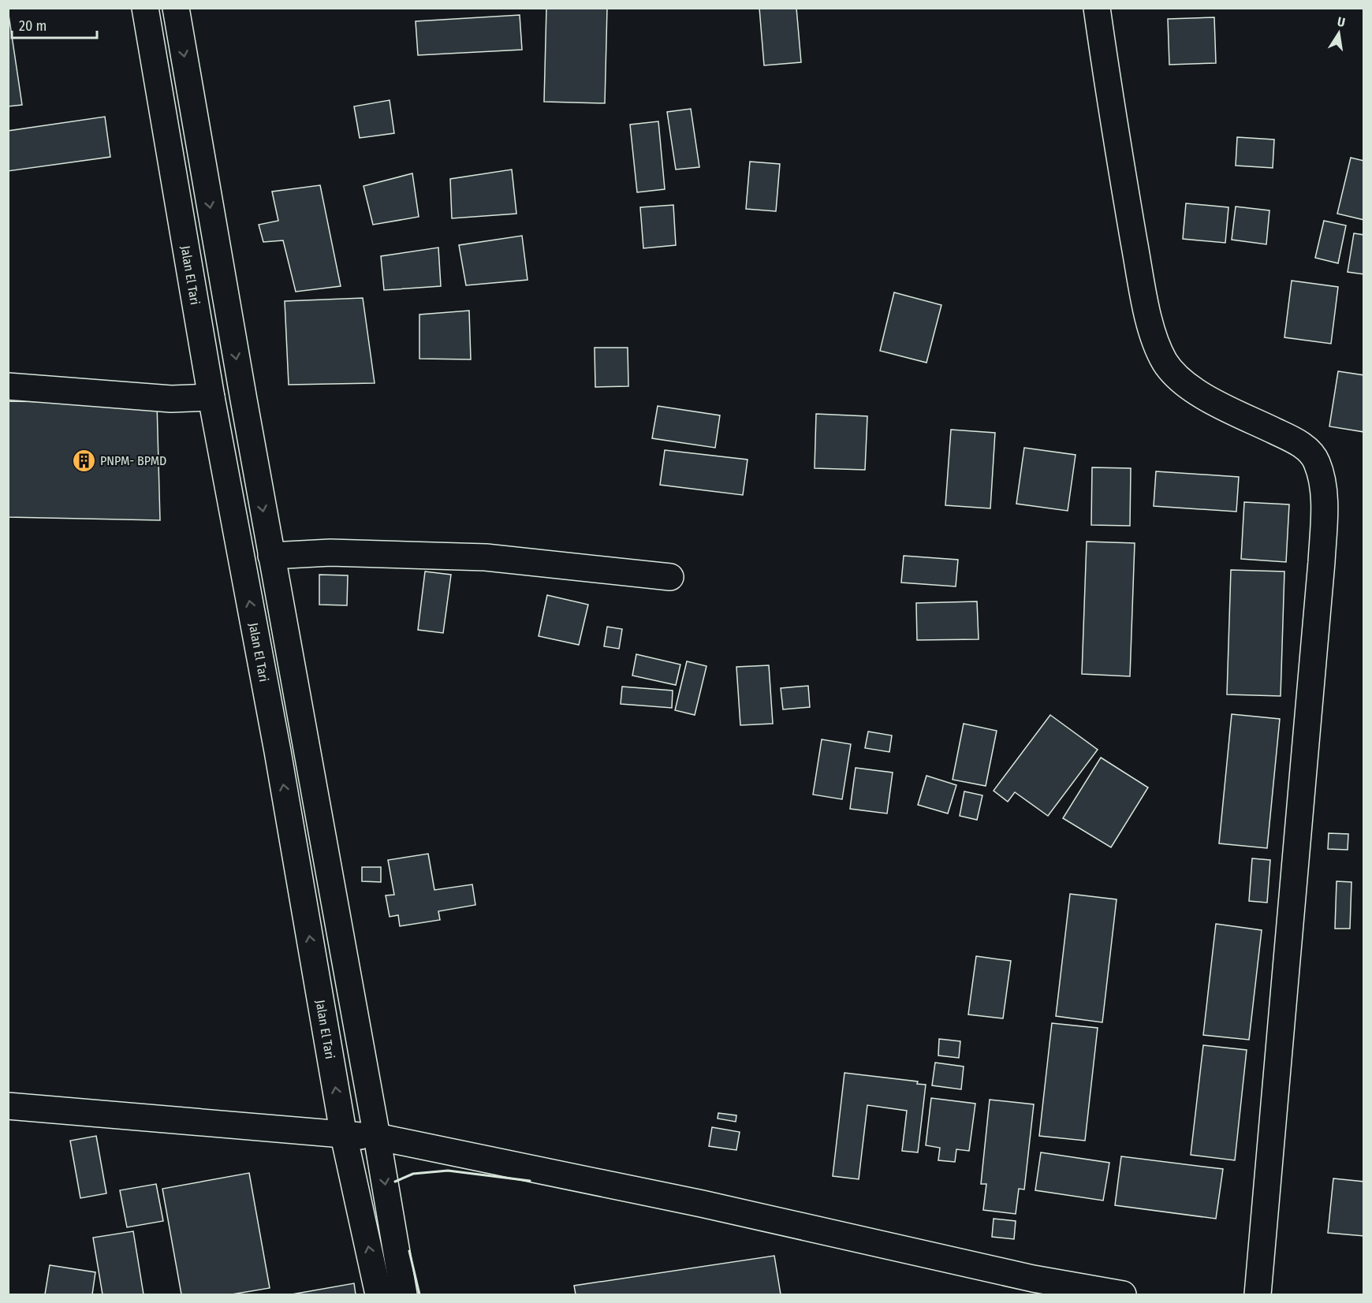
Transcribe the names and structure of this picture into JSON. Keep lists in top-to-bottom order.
{
  "streets": {
    "street": ["Jalan El Tari"]
  },
  "places": {
    "building": ["PNPM- BPMD"]
  },
  "scale_bar": "20 m",
  "north": "top"
}
